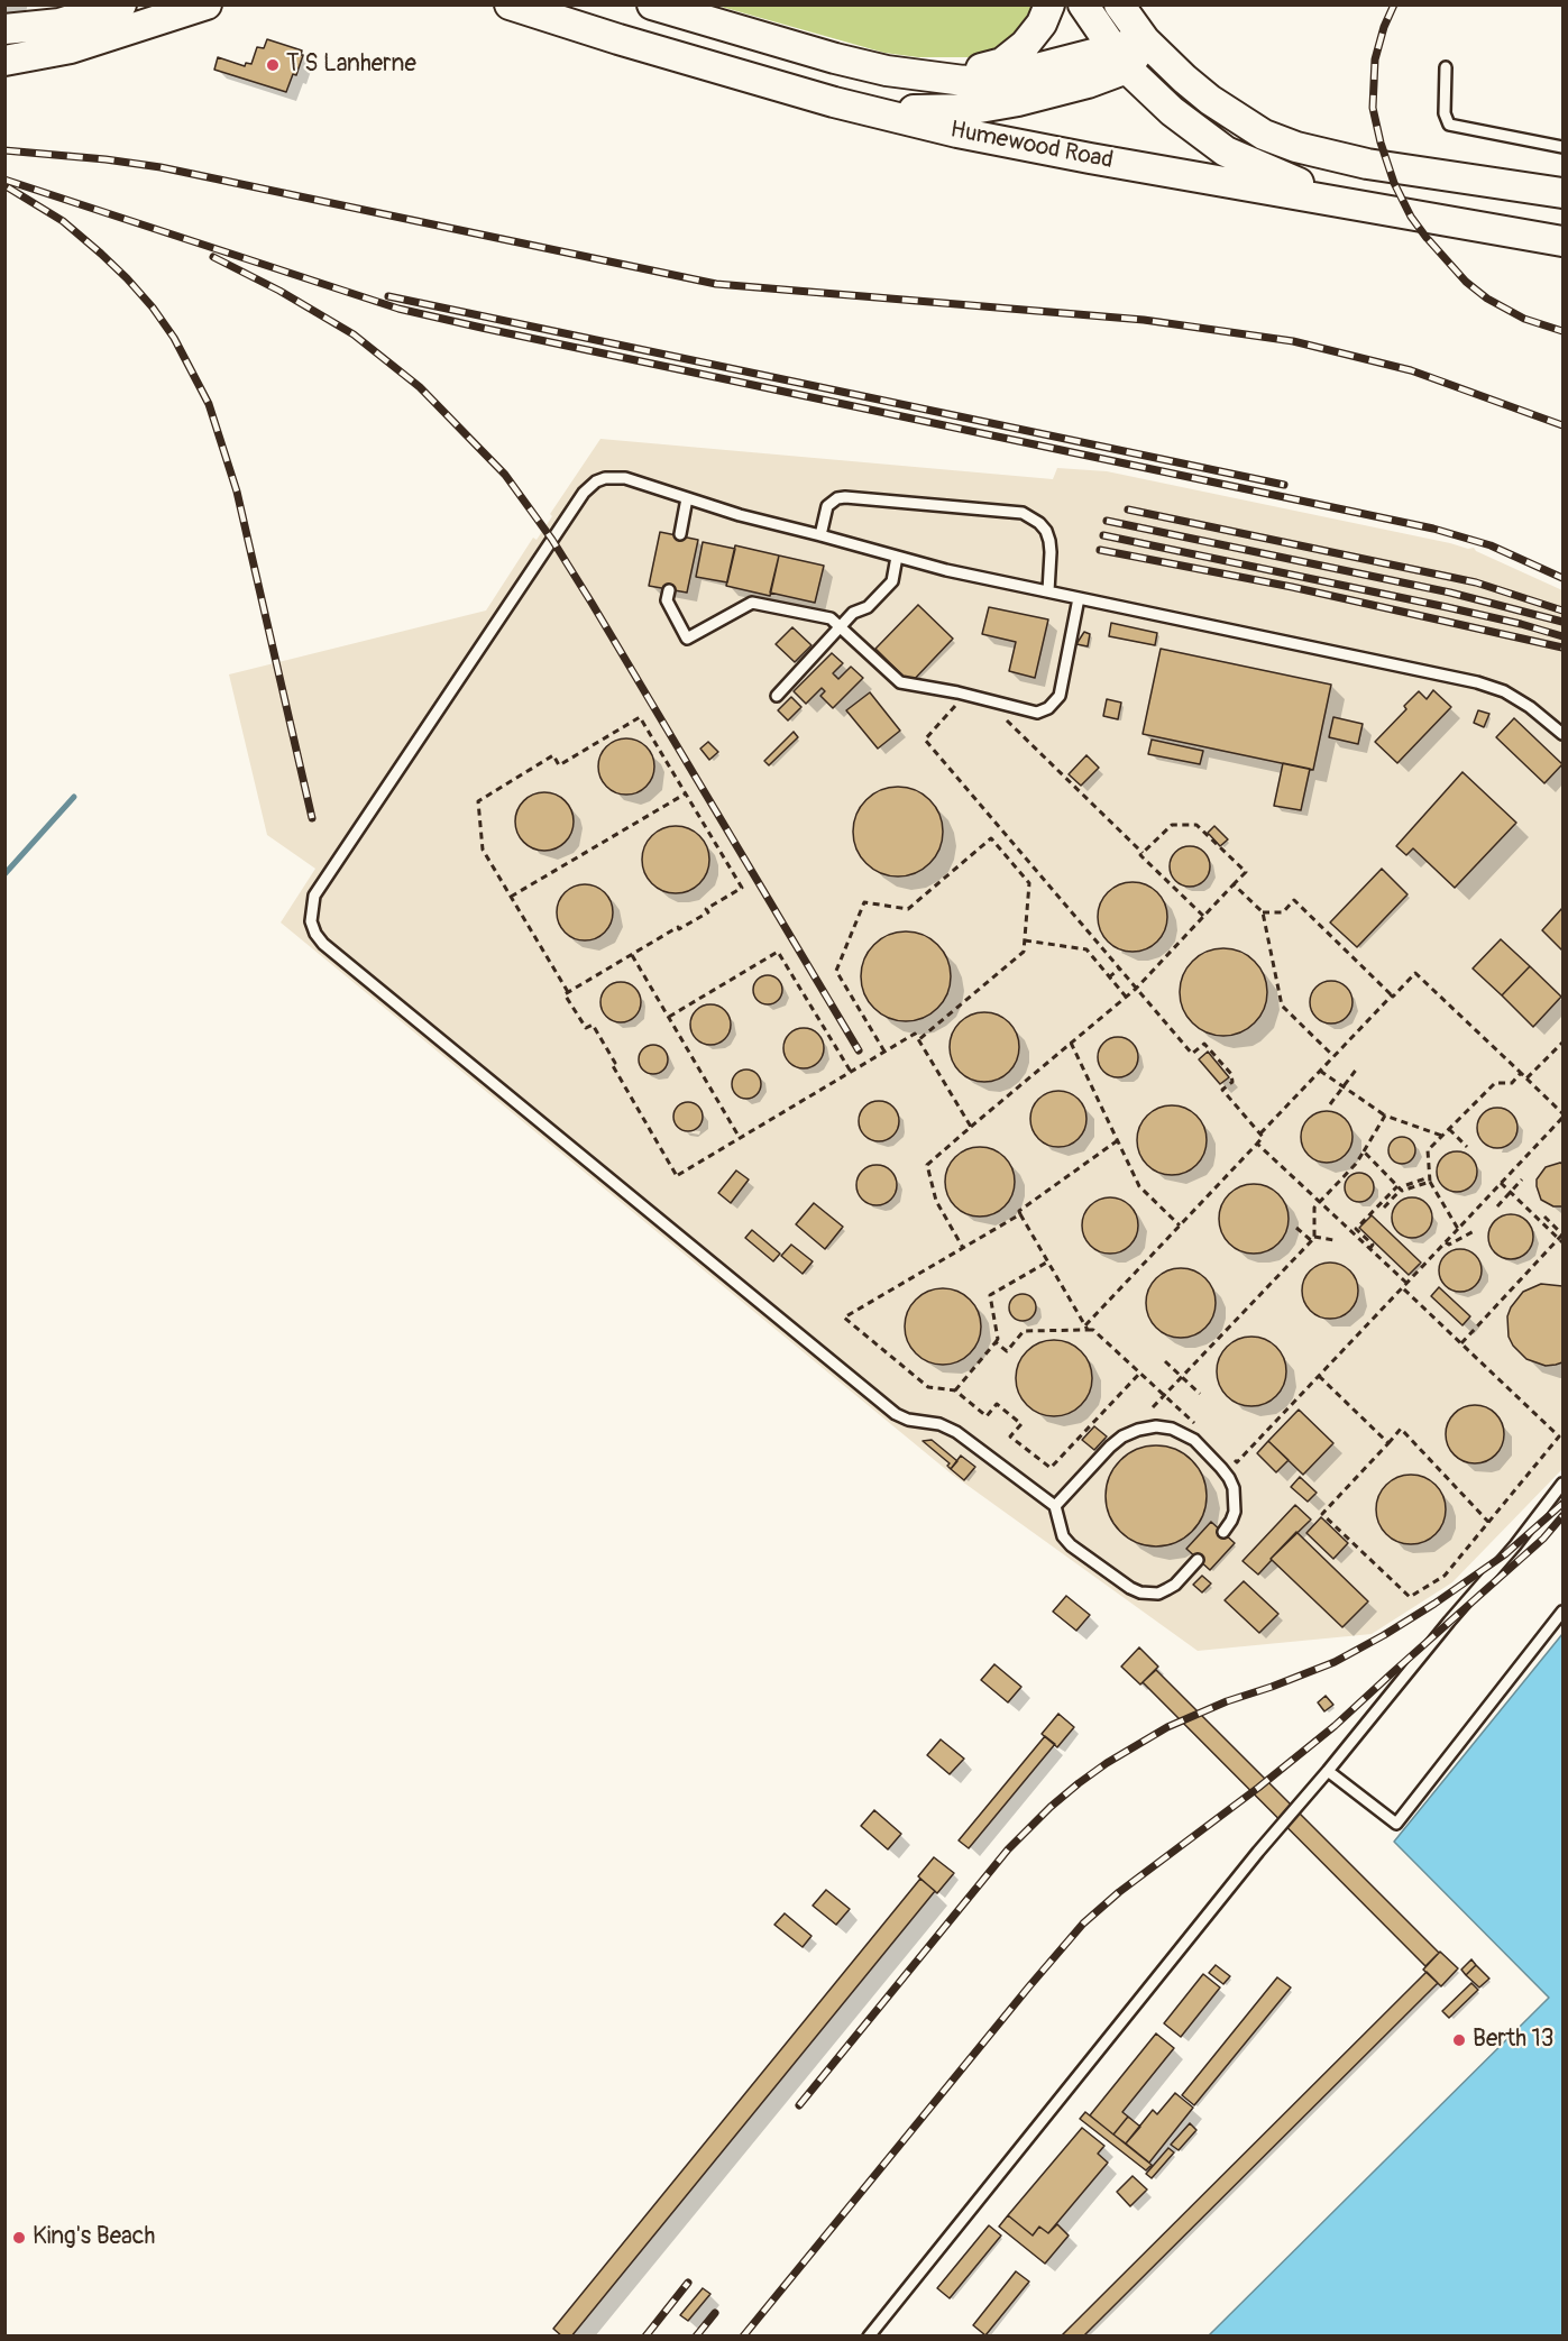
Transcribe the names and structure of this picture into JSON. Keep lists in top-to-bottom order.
{
  "streets": {
    "main road": ["Humewood Road"]
  },
  "places": ["T S Lanherne", "Berth 13", "King's Beach"]
}
